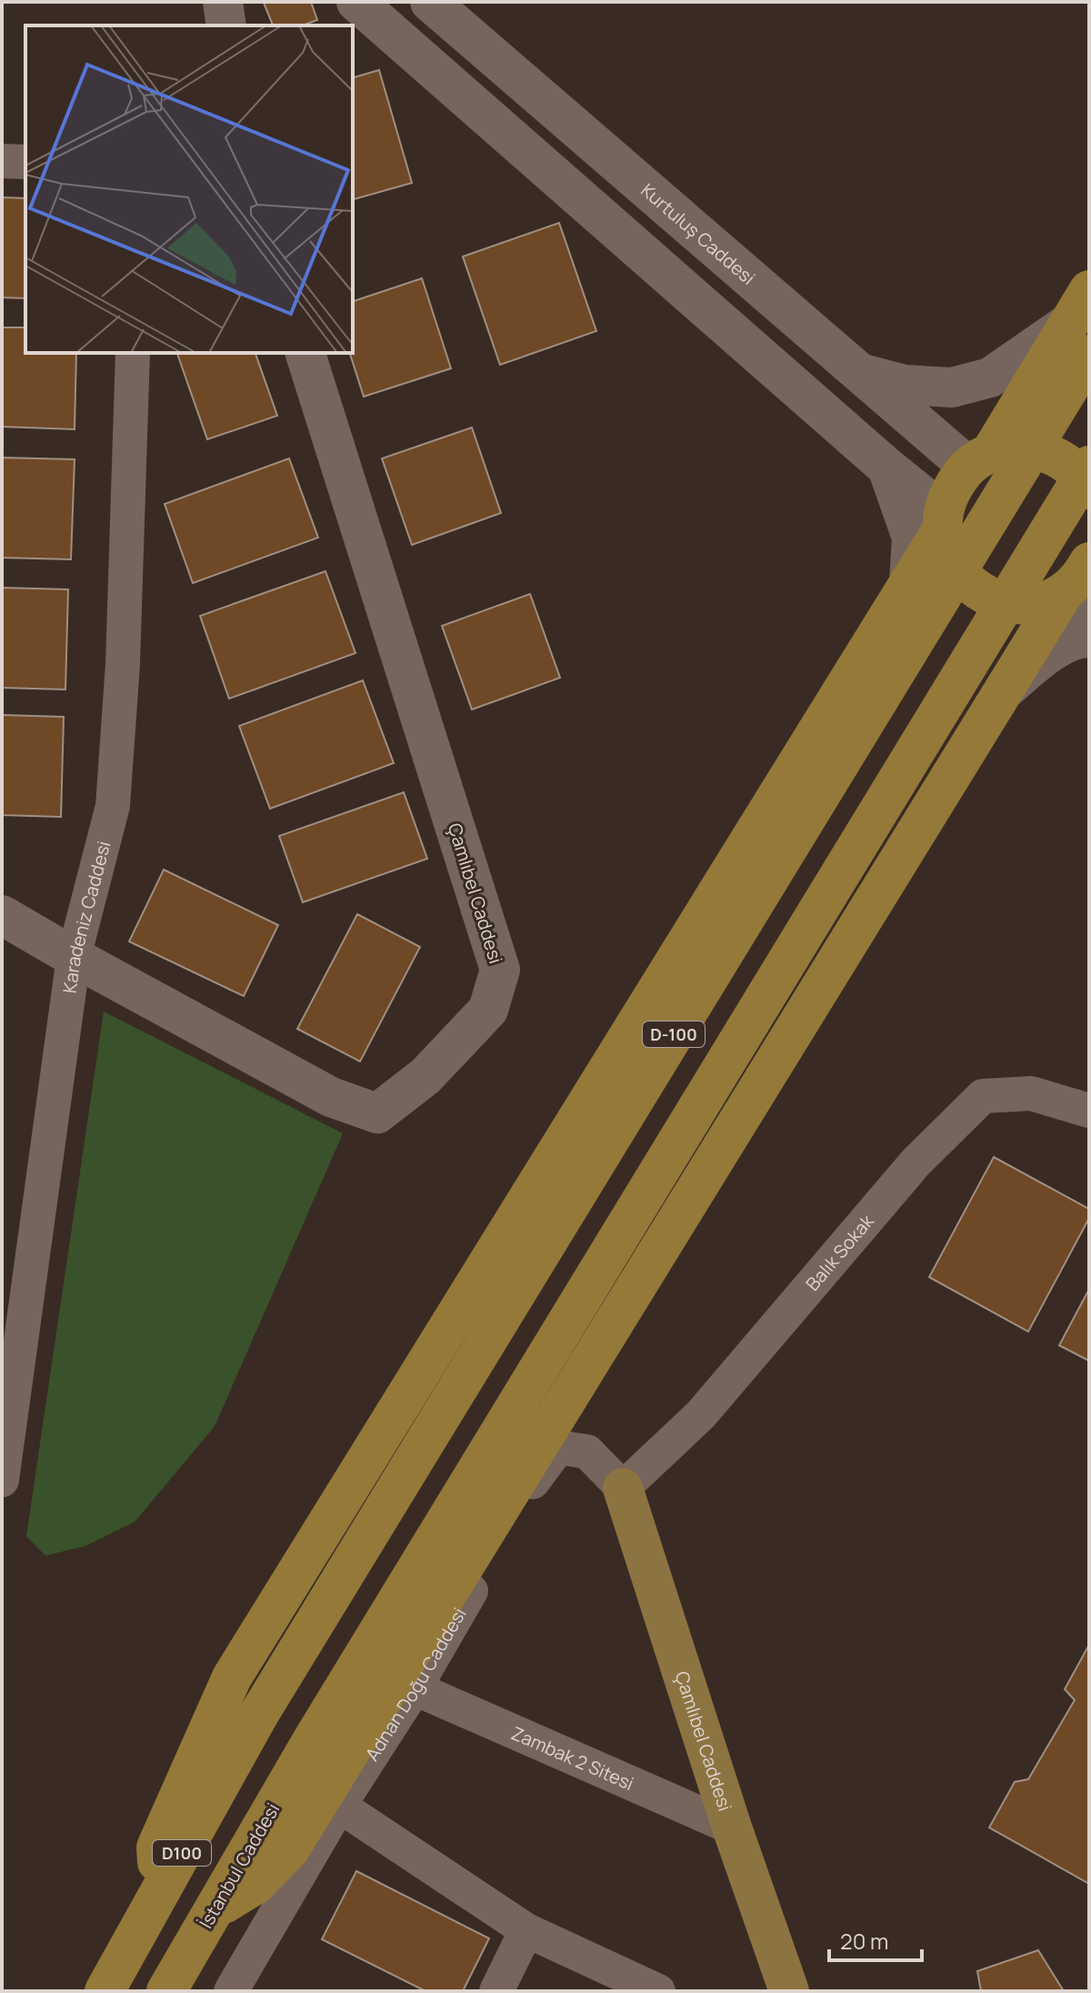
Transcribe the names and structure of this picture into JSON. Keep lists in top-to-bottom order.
{
  "streets": {
    "highway": ["D-100", "D100", "İstanbul Caddesi"],
    "main road": ["Kurtuluş Caddesi", "Çamlıbel Caddesi"],
    "street": [
      "Karadeniz Caddesi",
      "Balık Sokak",
      "Adnan Doğu Caddesi",
      "Zambak 2 Sitesi"
    ]
  },
  "crossings": [
    ["Çamlıbel Caddesi", "Karadeniz Caddesi"],
    ["Çamlıbel Caddesi", "Balık Sokak"],
    ["Çamlıbel Caddesi", "Adnan Doğu Caddesi"],
    ["Çamlıbel Caddesi", "Zambak 2 Sitesi"],
    ["D-100", "D100"],
    ["Balık Sokak", "Adnan Doğu Caddesi"],
    ["Adnan Doğu Caddesi", "Zambak 2 Sitesi"]
  ],
  "scale_bar": "20 m"
}
